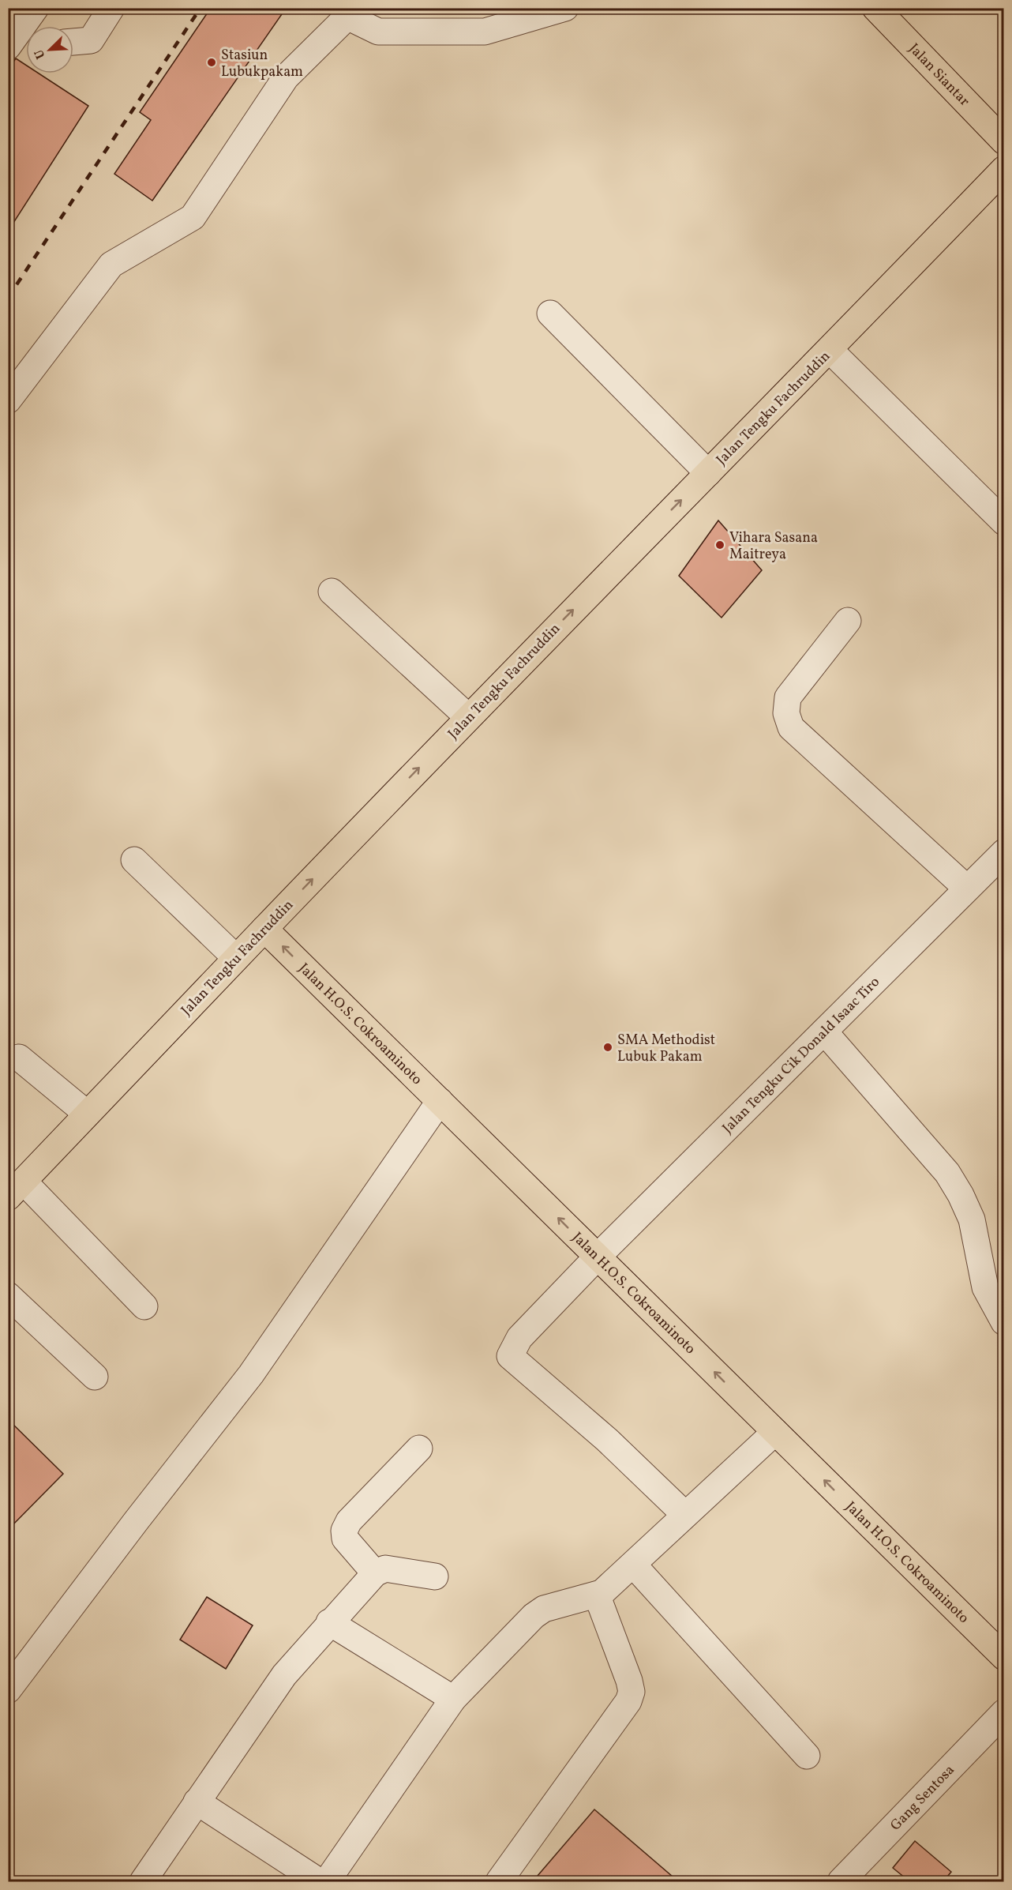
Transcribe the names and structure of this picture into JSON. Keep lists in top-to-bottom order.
{
  "streets": {
    "main road": ["Jalan Siantar", "Jalan Tengku Fachruddin", "Jalan H.O.S. Cokroaminoto"],
    "street": ["Jalan Tengku Cik Donald Isaac Tiro", "Gang Sentosa"]
  },
  "crossings": [
    ["Jalan Tengku Fachruddin", "Jalan H.O.S. Cokroaminoto"],
    ["Jalan H.O.S. Cokroaminoto", "Jalan Tengku Cik Donald Isaac Tiro"]
  ],
  "one_way": ["Jalan Tengku Fachruddin", "Jalan H.O.S. Cokroaminoto"],
  "places": ["Stasiun Lubukpakam", "Vihara Sasana Maitreya", "SMA Methodist Lubuk Pakam"],
  "north": "bottom left"
}
